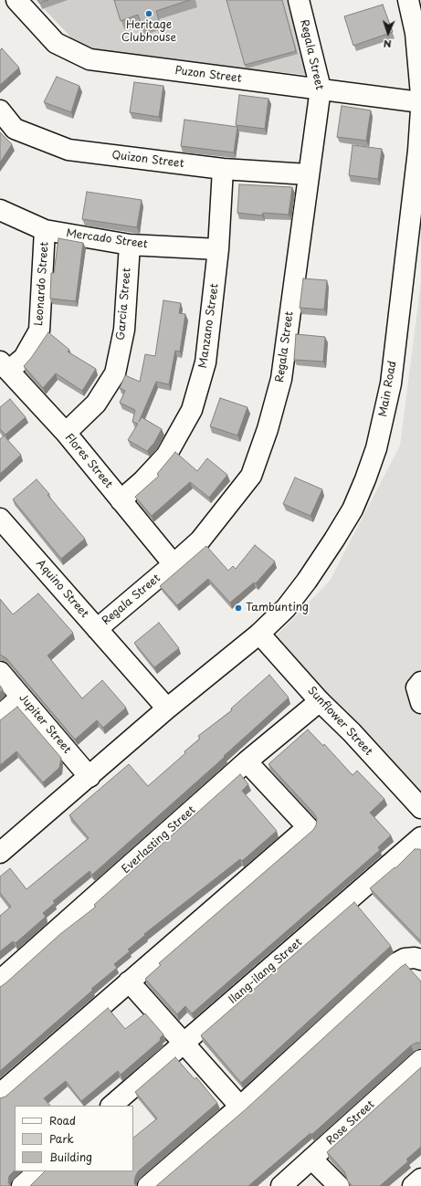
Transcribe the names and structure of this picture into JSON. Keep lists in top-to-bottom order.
{
  "streets": {
    "street": [
      "Regala Street",
      "Puzon Street",
      "Quizon Street",
      "Mercado Street",
      "Leonardo Street",
      "Garcia Street",
      "Manzano Street",
      "Main Road",
      "Flores Street",
      "Aquino Street",
      "Sunflower Street",
      "Jupiter Street",
      "Everlasting Street",
      "Ilang-ilang Street",
      "Rose Street"
    ]
  },
  "crossings": [
    ["Regala Street", "Puzon Street"],
    ["Regala Street", "Quizon Street"],
    ["Regala Street", "Flores Street"],
    ["Regala Street", "Aquino Street"],
    ["Quizon Street", "Manzano Street"],
    ["Mercado Street", "Leonardo Street"],
    ["Mercado Street", "Garcia Street"],
    ["Mercado Street", "Manzano Street"],
    ["Leonardo Street", "Flores Street"],
    ["Garcia Street", "Flores Street"],
    ["Manzano Street", "Flores Street"],
    ["Main Road", "Aquino Street"],
    ["Main Road", "Sunflower Street"],
    ["Main Road", "Jupiter Street"],
    ["Sunflower Street", "Everlasting Street"]
  ],
  "places": ["Heritage Clubhouse", "Tambunting"],
  "legend": ["Road", "Park", "Building"],
  "north": "bottom"
}
